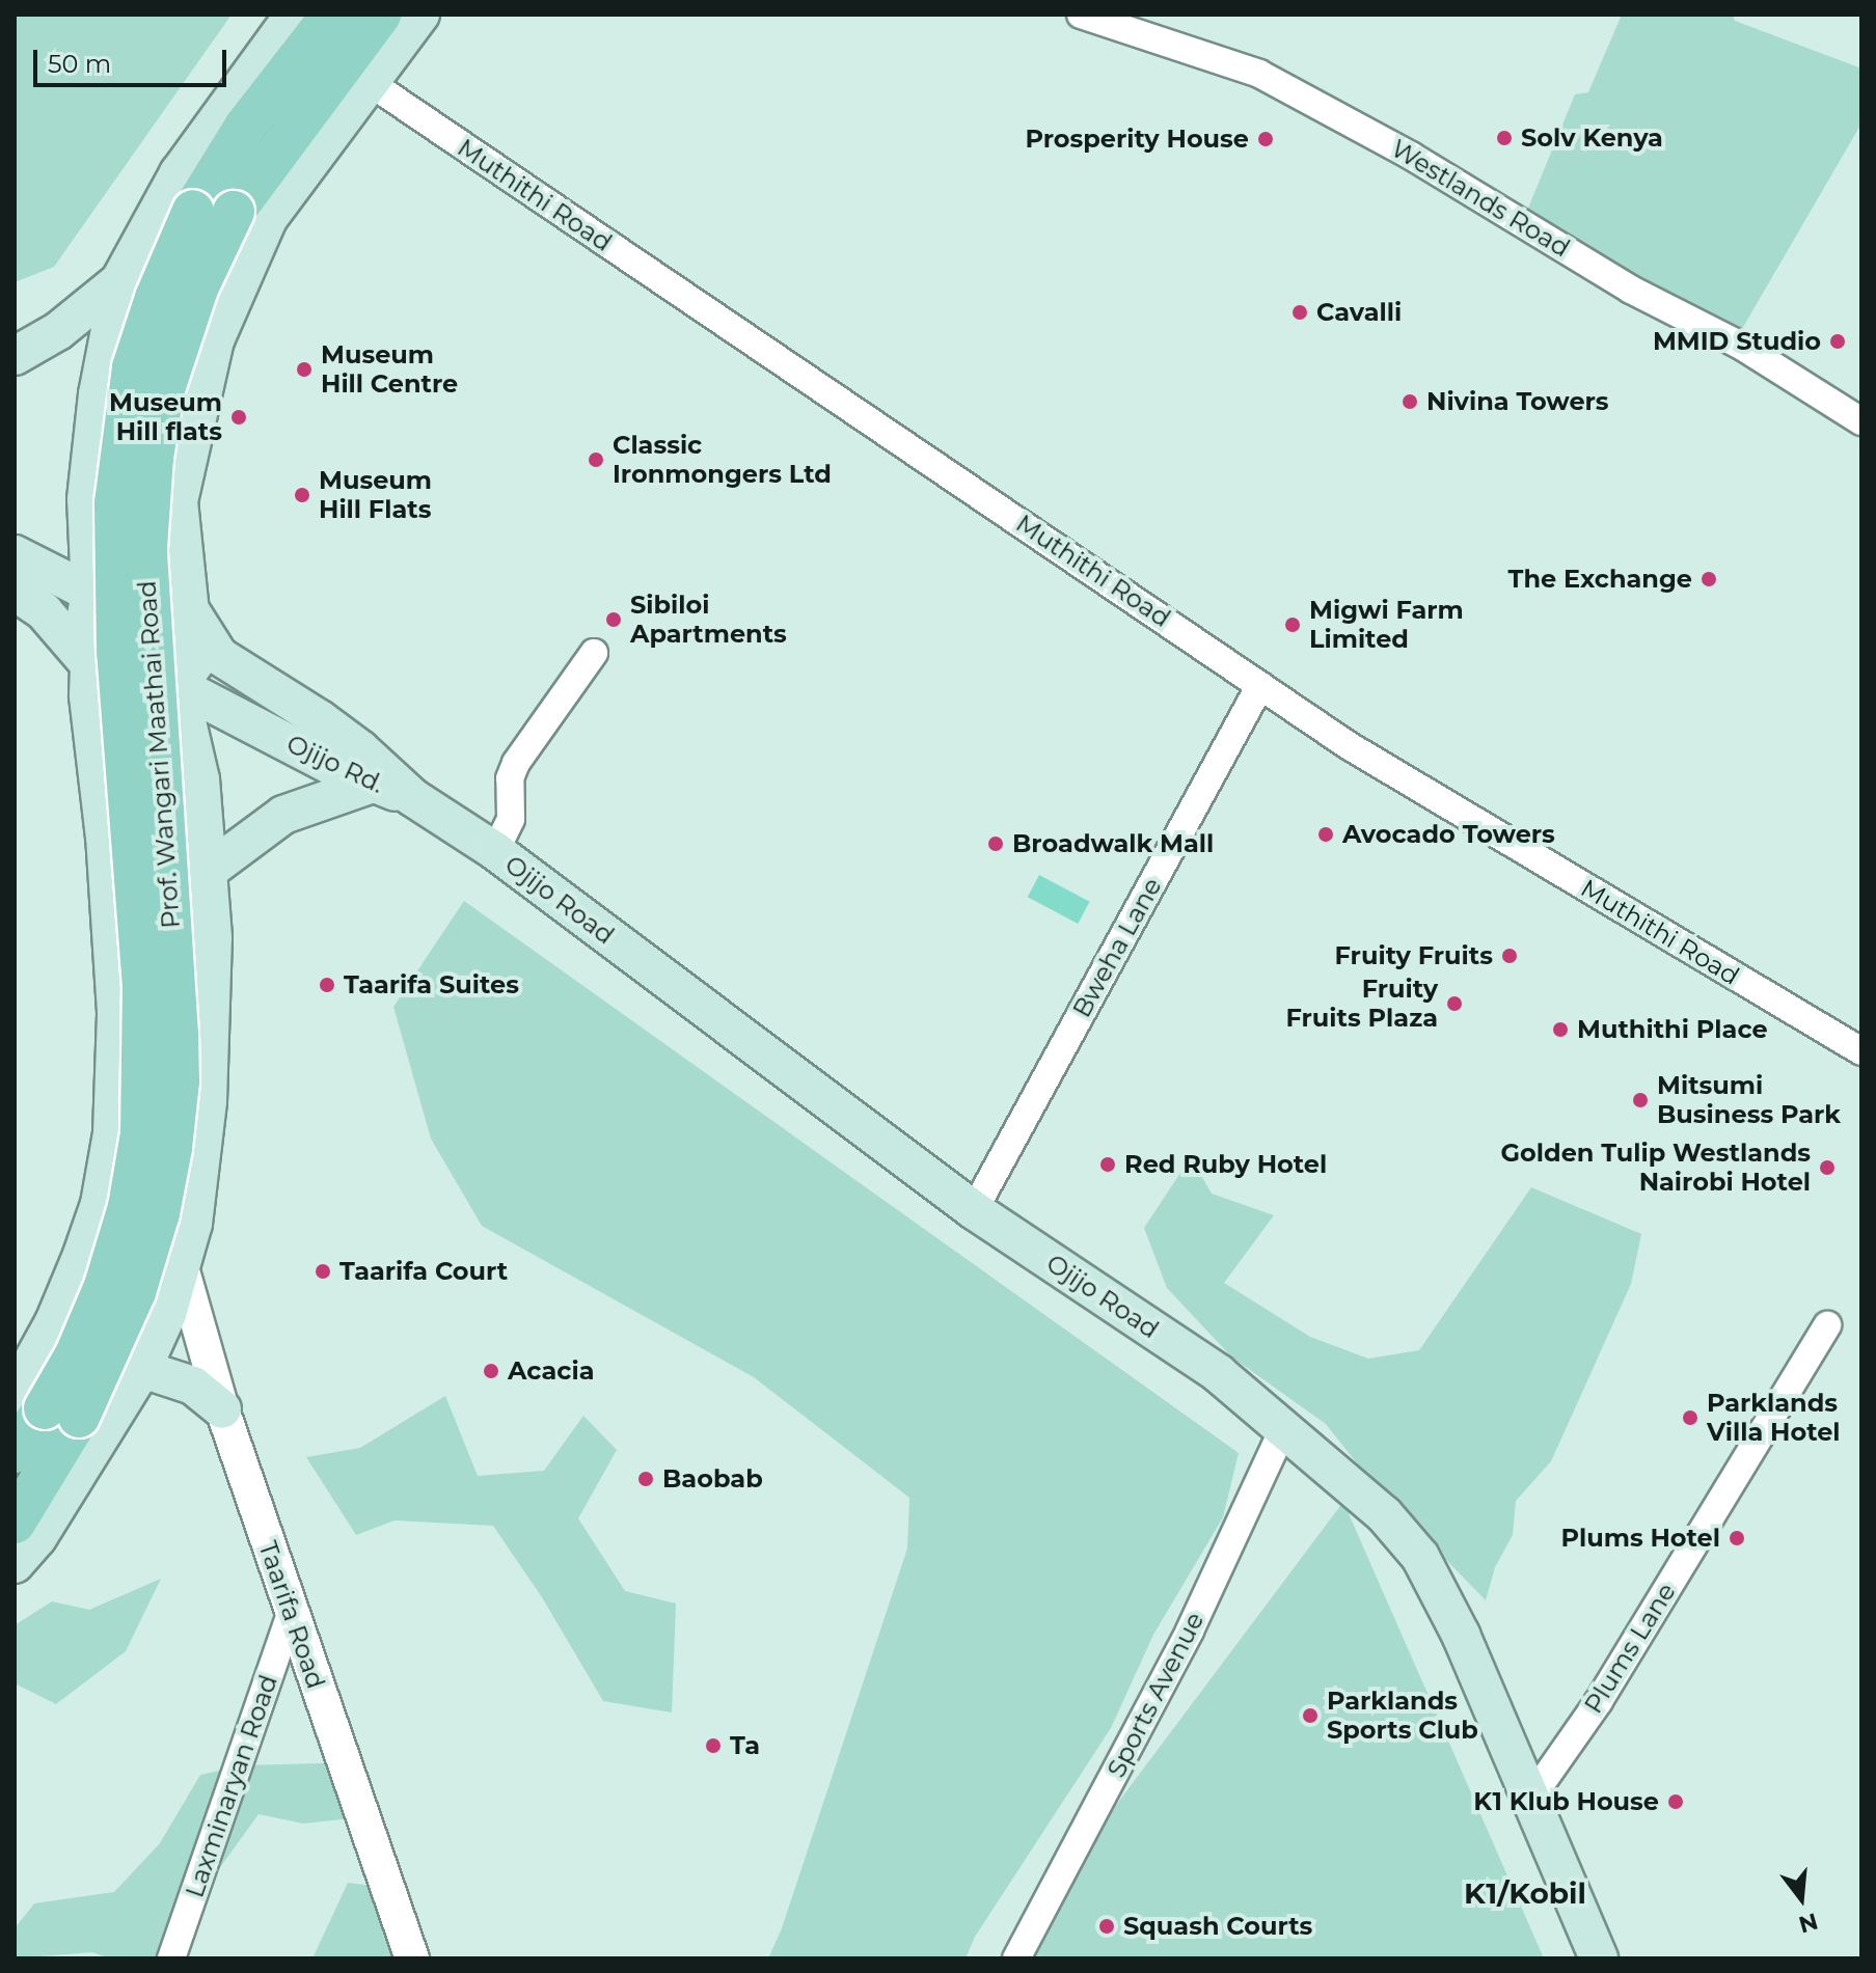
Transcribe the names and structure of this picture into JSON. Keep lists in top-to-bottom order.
{
  "streets": {
    "main road": ["Prof. Wangari Maathai Road", "Ojijo Rd.", "Ojijo Road"],
    "street": [
      "Muthithi Road",
      "Westlands Road",
      "Bweha Lane",
      "Taarifa Road",
      "Plums Lane",
      "Sports Avenue",
      "Laxminaryan Road"
    ]
  },
  "crossings": [
    ["Muthithi Road", "Prof. Wangari Maathai Road"],
    ["Muthithi Road", "Bweha Lane"],
    ["Prof. Wangari Maathai Road", "Ojijo Rd."],
    ["Prof. Wangari Maathai Road", "Taarifa Road"],
    ["Ojijo Rd.", "Ojijo Road"],
    ["Ojijo Road", "Bweha Lane"],
    ["Ojijo Road", "Plums Lane"],
    ["Ojijo Road", "Sports Avenue"],
    ["Taarifa Road", "Laxminaryan Road"]
  ],
  "districts": ["K1/Kobil"],
  "places": [
    "Solv Kenya",
    "Prosperity House",
    "Cavalli",
    "MMID Studio",
    "Museum Hill Centre",
    "Nivina Towers",
    "Museum Hill flats",
    "Classic Ironmongers Ltd",
    "Museum Hill Flats",
    "The Exchange",
    "Sibiloi Apartments",
    "Migwi Farm Limited",
    "Avocado Towers",
    "Broadwalk Mall",
    "Fruity Fruits",
    "Taarifa Suites",
    "Fruity Fruits Plaza",
    "Muthithi Place",
    "Mitsumi Business Park",
    "Red Ruby Hotel",
    "Golden Tulip Westlands Nairobi Hotel",
    "Taarifa Court",
    "Acacia",
    "Parklands Villa Hotel",
    "Baobab",
    "Plums Hotel",
    "Parklands Sports Club",
    "Ta",
    "K1 Klub House",
    "Squash Courts"
  ],
  "scale_bar": "50 m",
  "north": "bottom"
}
